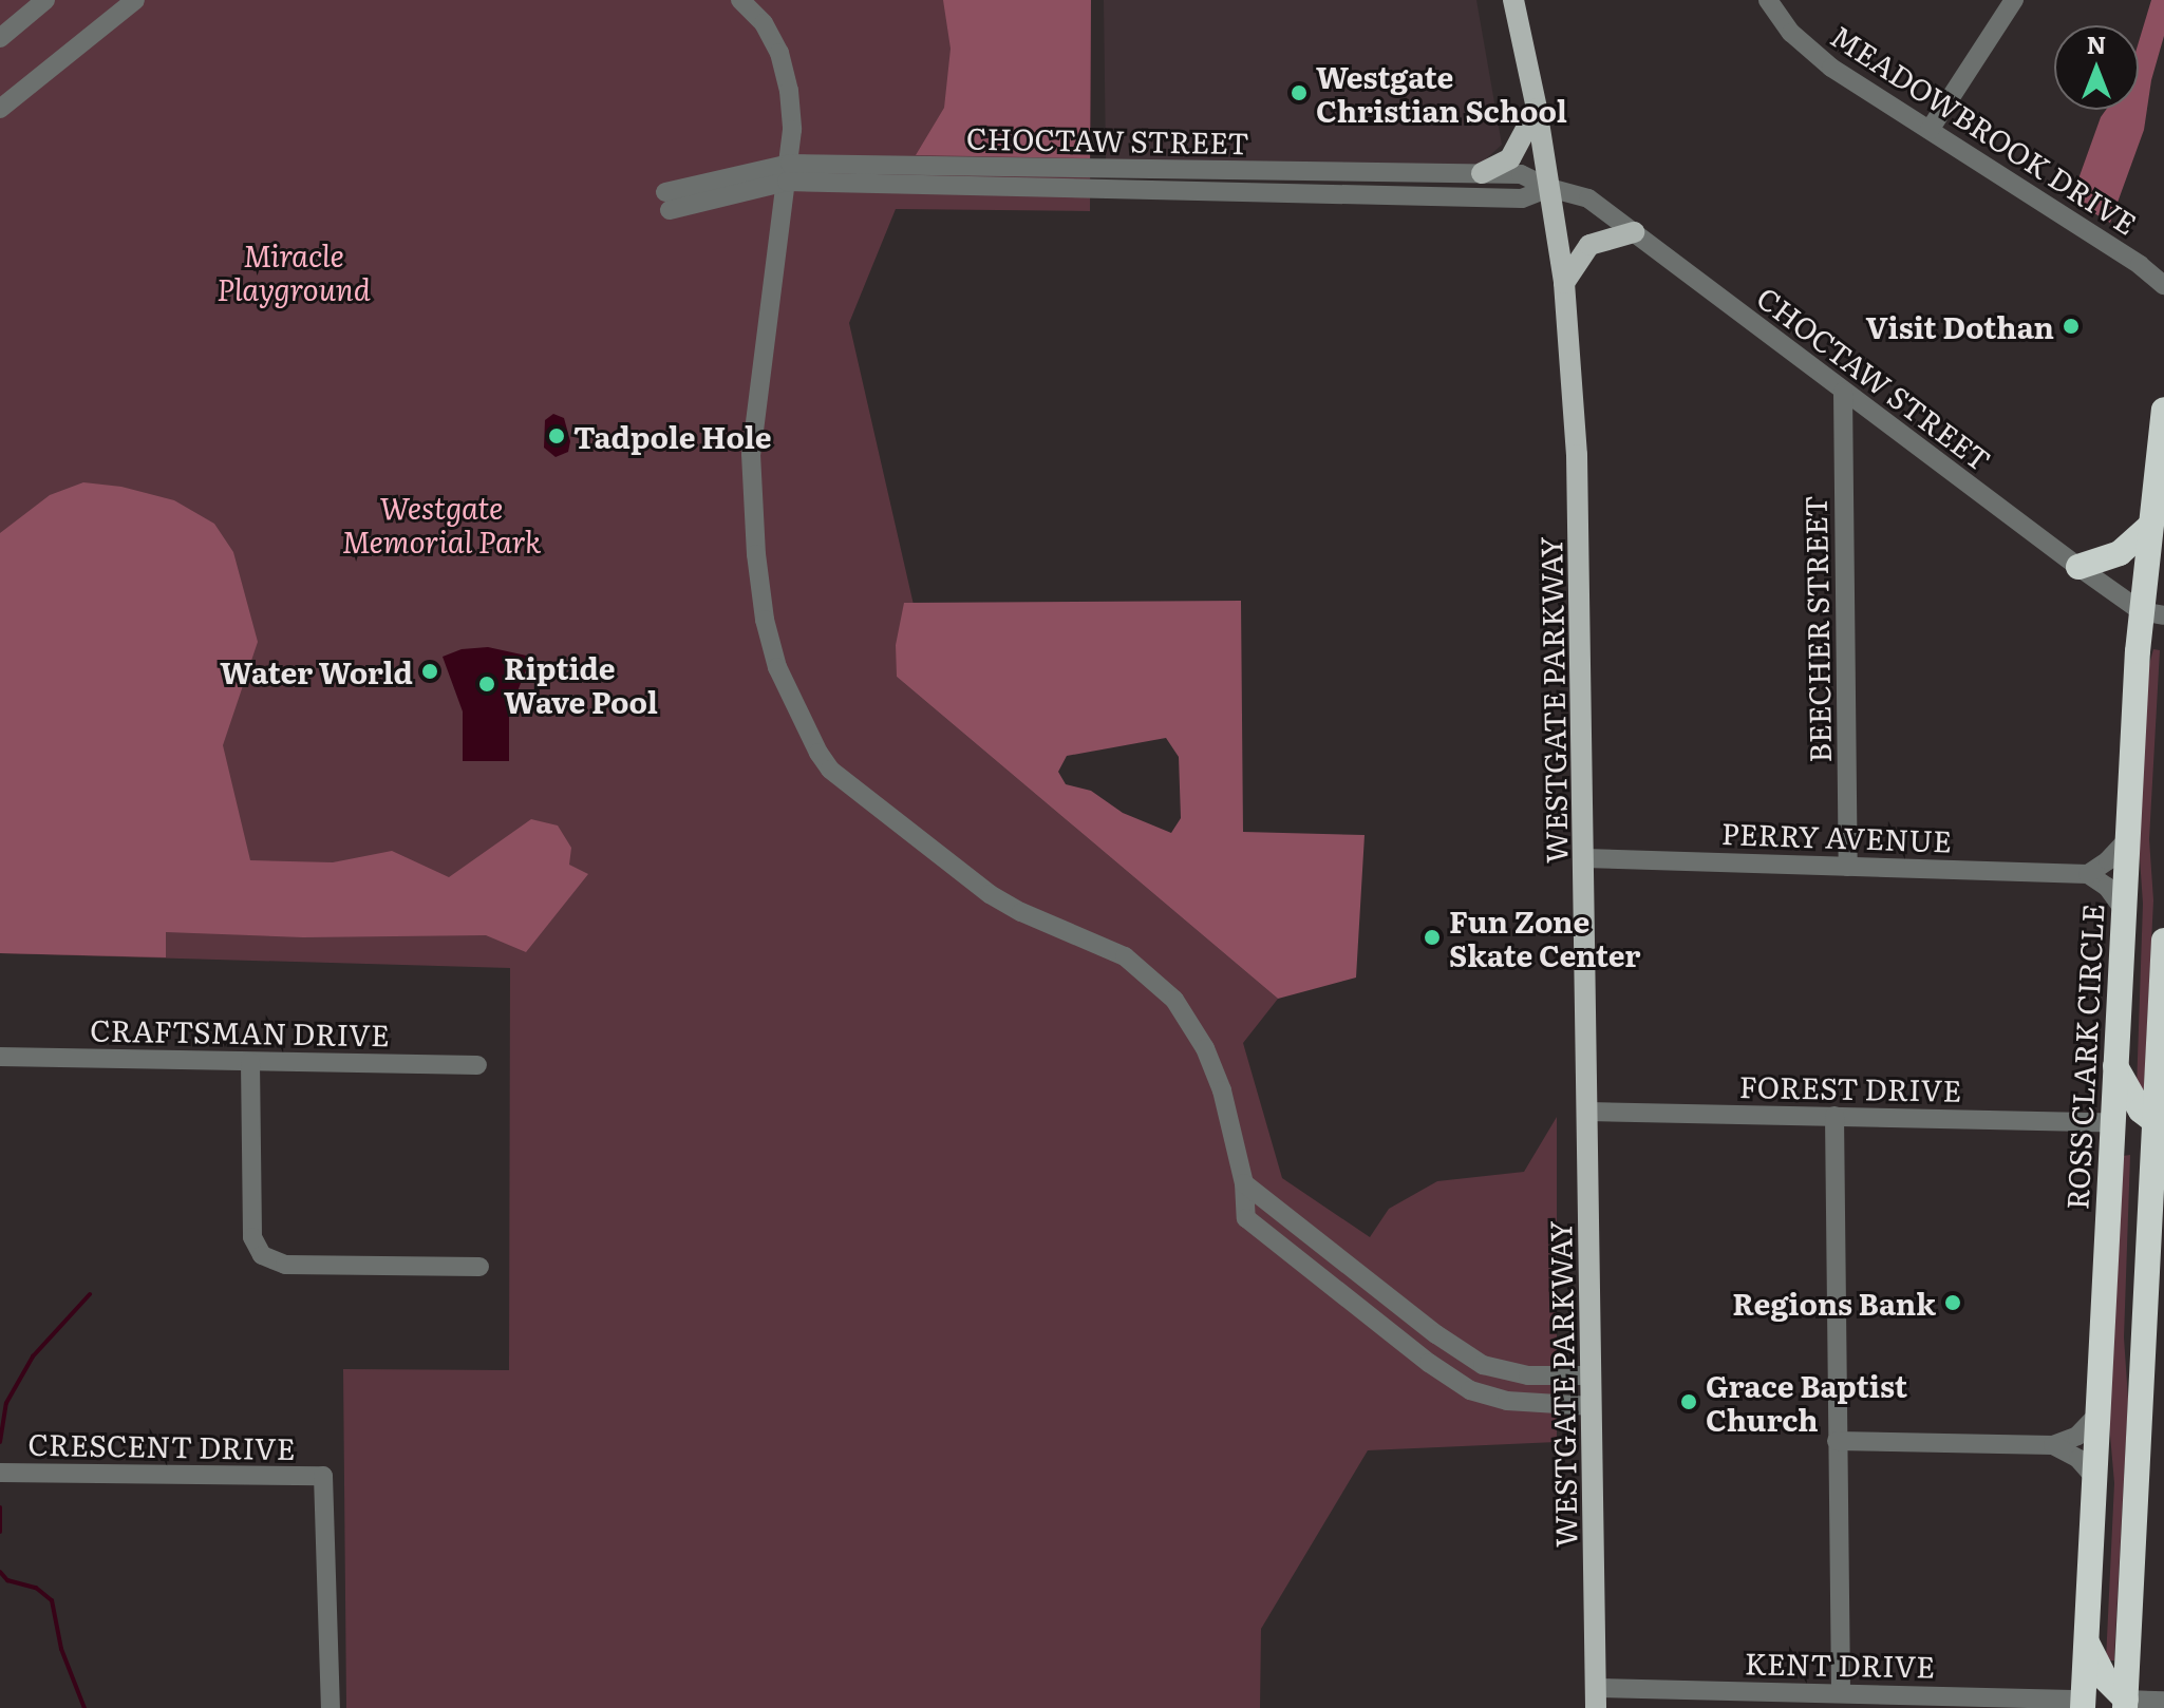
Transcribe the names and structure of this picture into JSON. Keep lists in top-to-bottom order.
{
  "streets": {
    "highway": ["ROSS CLARK CIRCLE"],
    "main road": ["WESTGATE PARKWAY"],
    "street": [
      "MEADOWBROOK DRIVE",
      "CHOCTAW STREET",
      "BEECHER STREET",
      "PERRY AVENUE",
      "CRAFTSMAN DRIVE",
      "FOREST DRIVE",
      "CRESCENT DRIVE",
      "KENT DRIVE"
    ]
  },
  "crossings": [
    ["CHOCTAW STREET", "BEECHER STREET"],
    ["CHOCTAW STREET", "WESTGATE PARKWAY"],
    ["CHOCTAW STREET", "ROSS CLARK CIRCLE"],
    ["BEECHER STREET", "PERRY AVENUE"],
    ["WESTGATE PARKWAY", "PERRY AVENUE"],
    ["WESTGATE PARKWAY", "FOREST DRIVE"],
    ["WESTGATE PARKWAY", "KENT DRIVE"],
    ["ROSS CLARK CIRCLE", "FOREST DRIVE"],
    ["ROSS CLARK CIRCLE", "KENT DRIVE"]
  ],
  "parks": ["Miracle Playground", "Westgate Memorial Park"],
  "places": [
    "Westgate Christian School",
    "Visit Dothan",
    "Tadpole Hole",
    "Water World",
    "Riptide Wave Pool",
    "Fun Zone Skate Center",
    "Regions Bank",
    "Grace Baptist Church"
  ],
  "north": "top"
}
